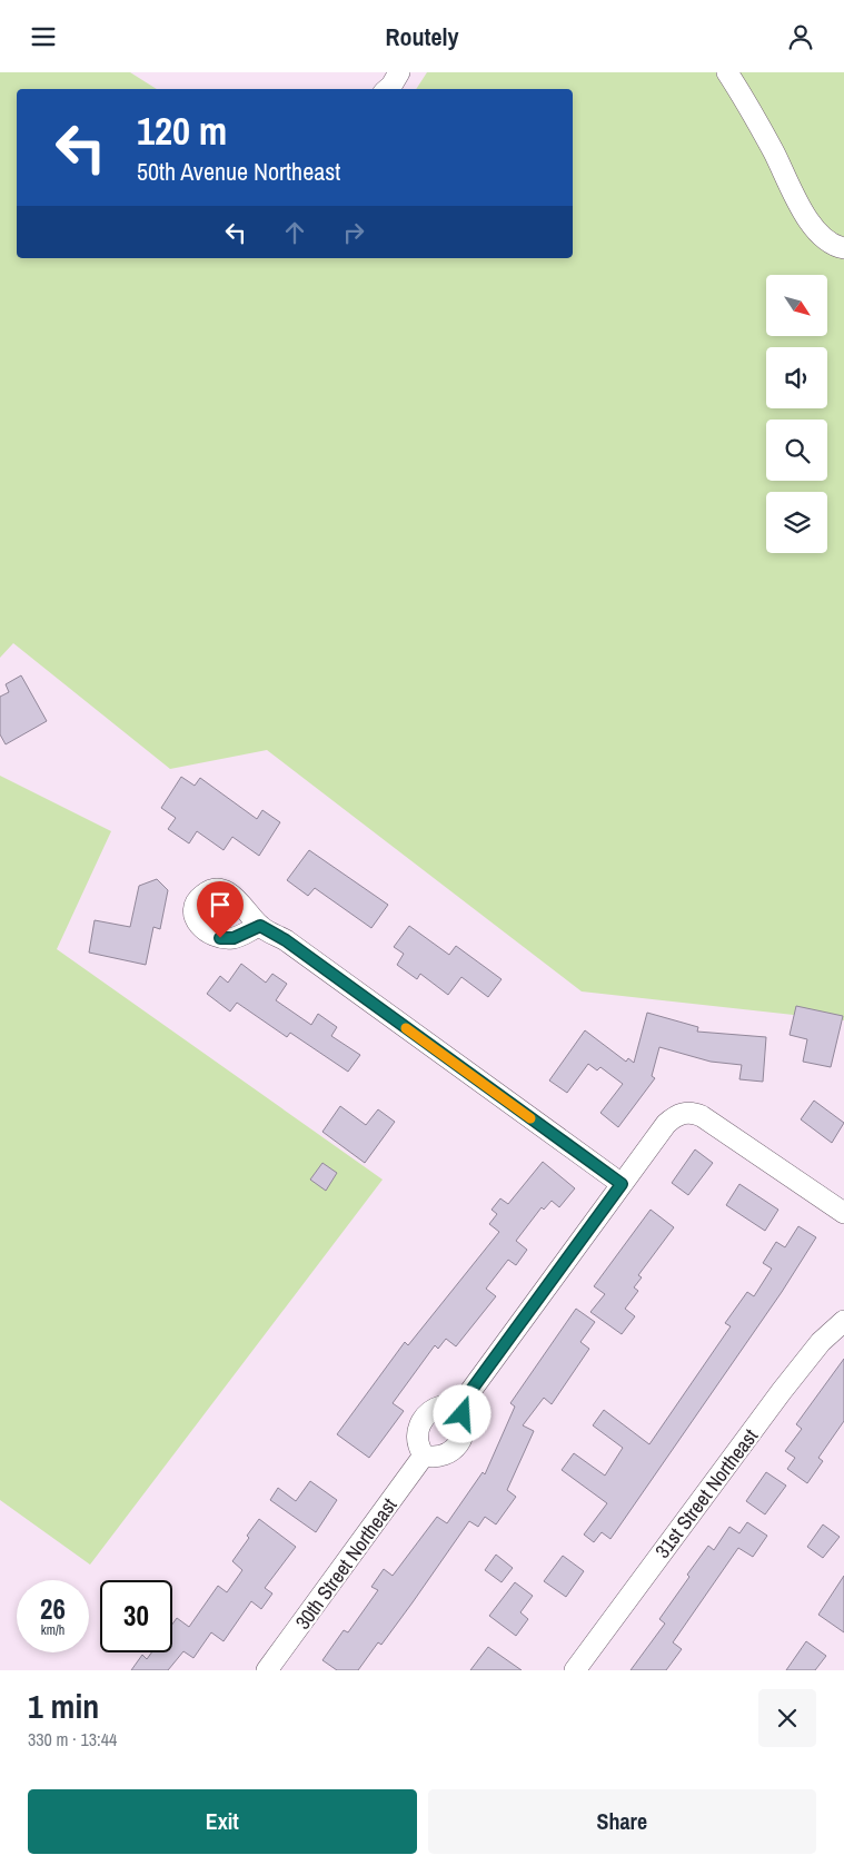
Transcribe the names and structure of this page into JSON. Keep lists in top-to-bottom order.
{
  "streets": {
    "street": ["31st Street Northeast", "30th Street Northeast"]
  },
  "north": "bottom right",
  "page": {
    "header": "Routely",
    "turn": ["120 m", "50th Avenue Northeast"],
    "speed": "26 km/h",
    "limit": "30",
    "heading": ["1 min", "330 m · 13:44"],
    "buttons": ["Exit", "Share"]
  }
}
